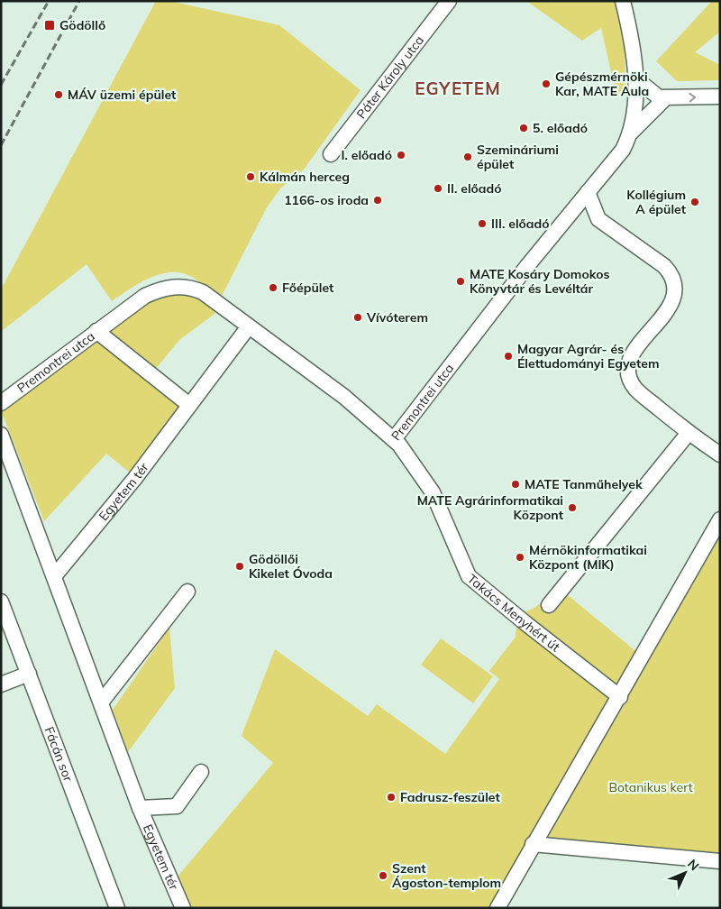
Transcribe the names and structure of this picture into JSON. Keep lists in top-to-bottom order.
{
  "streets": {
    "street": [
      "Páter Károly utca",
      "Premontrei utca",
      "Egyetem tér",
      "Takács Menyhért út",
      "Fácán sor"
    ]
  },
  "crossings": [
    ["Premontrei utca", "Egyetem tér"],
    ["Premontrei utca", "Takács Menyhért út"]
  ],
  "districts": ["EGYETEM"],
  "parks": ["Botanikus kert"],
  "places": {
    "transit": ["Gödöllő"],
    "other": [
      "Gépészmérnöki Kar, MATE Aula",
      "MÁV üzemi épület",
      "5. előadó",
      "I. előadó",
      "Szemináriumi épület",
      "Kálmán herceg",
      "II. előadó",
      "1166-os iroda",
      "Kollégium A épület",
      "III. előadó",
      "MATE Kosáry Domokos Könyvtár és Levéltár",
      "Főépület",
      "Vívóterem",
      "Magyar Agrár- és Élettudományi Egyetem",
      "MATE Tanműhelyek",
      "MATE Agrárinformatikai Központ",
      "Mérnökinformatikai Központ (MIK)",
      "Gödöllői Kikelet Óvoda",
      "Fadrusz-feszület",
      "Szent Ágoston-templom"
    ]
  },
  "north": "top right"
}
